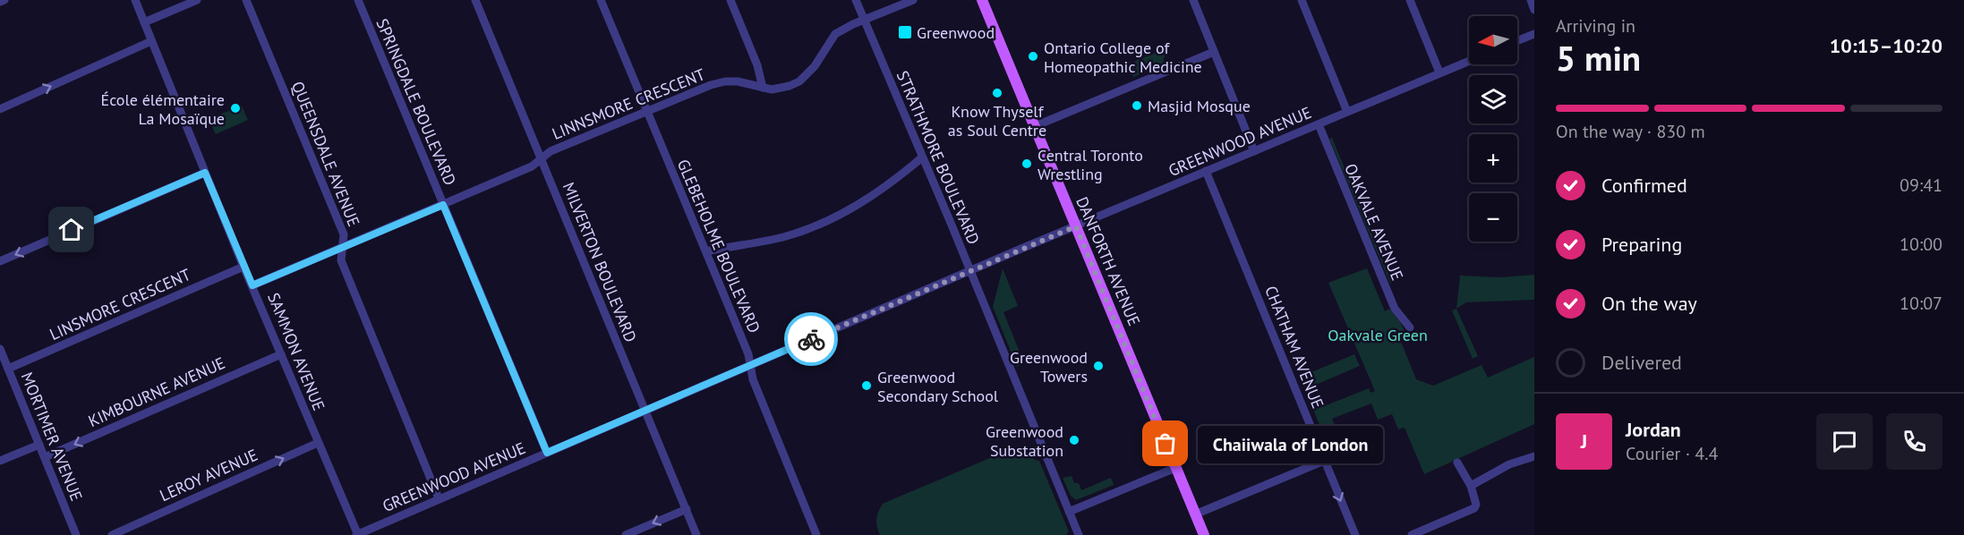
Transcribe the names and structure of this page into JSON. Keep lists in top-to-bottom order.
{
  "streets": {
    "main road": ["DANFORTH AVENUE"],
    "street": [
      "SPRINGDALE BOULEVARD",
      "LINNSMORE CRESCENT",
      "GREENWOOD AVENUE",
      "QUEENSDALE AVENUE",
      "STRATHMORE BOULEVARD",
      "OAKVALE AVENUE",
      "GLEBEHOLME BOULEVARD",
      "MILVERTON BOULEVARD",
      "LINSMORE CRESCENT",
      "CHATHAM AVENUE",
      "SAMMON AVENUE",
      "KIMBOURNE AVENUE",
      "MORTIMER AVENUE",
      "LEROY AVENUE"
    ]
  },
  "crossings": [
    ["SPRINGDALE BOULEVARD", "LINNSMORE CRESCENT"],
    ["SPRINGDALE BOULEVARD", "GREENWOOD AVENUE"],
    ["LINNSMORE CRESCENT", "STRATHMORE BOULEVARD"],
    ["LINNSMORE CRESCENT", "GLEBEHOLME BOULEVARD"],
    ["LINNSMORE CRESCENT", "MILVERTON BOULEVARD"],
    ["GREENWOOD AVENUE", "QUEENSDALE AVENUE"],
    ["GREENWOOD AVENUE", "STRATHMORE BOULEVARD"],
    ["GREENWOOD AVENUE", "OAKVALE AVENUE"],
    ["GREENWOOD AVENUE", "GLEBEHOLME BOULEVARD"],
    ["GREENWOOD AVENUE", "DANFORTH AVENUE"],
    ["GREENWOOD AVENUE", "MILVERTON BOULEVARD"],
    ["GREENWOOD AVENUE", "CHATHAM AVENUE"],
    ["GREENWOOD AVENUE", "SAMMON AVENUE"],
    ["LINSMORE CRESCENT", "SAMMON AVENUE"],
    ["LINSMORE CRESCENT", "MORTIMER AVENUE"],
    ["SAMMON AVENUE", "KIMBOURNE AVENUE"],
    ["SAMMON AVENUE", "LEROY AVENUE"],
    ["KIMBOURNE AVENUE", "MORTIMER AVENUE"]
  ],
  "one_way": ["KIMBOURNE AVENUE", "LEROY AVENUE"],
  "parks": ["Oakvale Green"],
  "places": {
    "transit": ["Greenwood"],
    "other": [
      "Ontario College of Homeopathic Medicine",
      "Know Thyself as Soul Centre",
      "Masjid Mosque",
      "École élémentaire La Mosaïque",
      "Central Toronto Wrestling",
      "Greenwood Towers",
      "Greenwood Secondary School",
      "Greenwood Substation",
      "Chaiiwala of London"
    ]
  },
  "north": "left",
  "page": {
    "heading": ["5 min", "Arriving in", "10:15–10:20"],
    "panel": ["Jordan", "Courier · 4.4"],
    "map_buttons": ["+", "−"],
    "bar": "On the way · 830 m",
    "list": [
      ["Confirmed", "09:41"],
      ["Preparing", "10:00"],
      ["On the way", "10:07"],
      "Delivered"
    ],
    "round": "J",
    "bubble": "Chaiiwala of London"
  }
}
